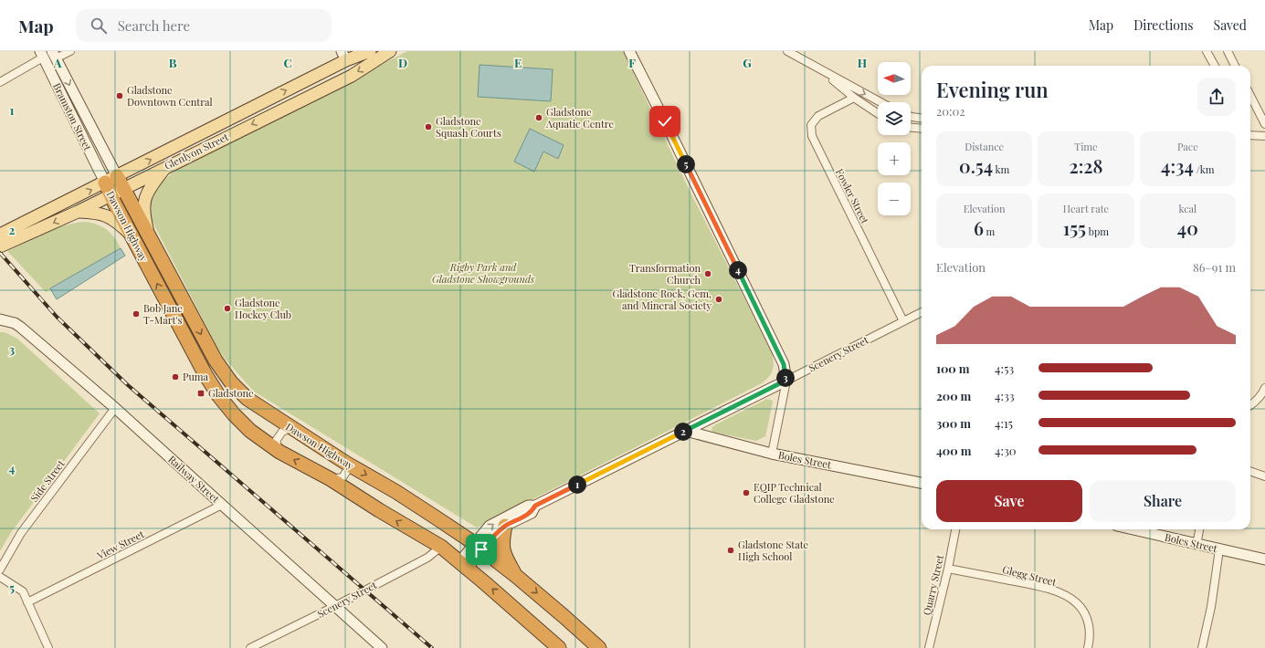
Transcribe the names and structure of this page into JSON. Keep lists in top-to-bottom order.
{
  "streets": {
    "highway": ["Dawson Highway"],
    "main road": ["Glenlyon Street"],
    "street": [
      "Bramston Street",
      "Fowler Street",
      "Scenery Street",
      "Boles Street",
      "Railway Street",
      "Side Street",
      "View Street",
      "Glegg Street",
      "Quarry Street"
    ]
  },
  "crossings": [
    ["Bramston Street", "Glenlyon Street"],
    ["Bramston Street", "Dawson Highway"],
    ["Glenlyon Street", "Dawson Highway"],
    ["Fowler Street", "Scenery Street"],
    ["Dawson Highway", "Scenery Street"],
    ["Scenery Street", "Boles Street"],
    ["Scenery Street", "Railway Street"],
    ["Railway Street", "Side Street"],
    ["Railway Street", "View Street"],
    ["Glegg Street", "Quarry Street"]
  ],
  "parks": ["Rigby Park and Gladstone Showgrounds"],
  "places": {
    "other": [
      "Gladstone Downtown Central",
      "Gladstone Aquatic Centre",
      "Gladstone Squash Courts",
      "Transformation Church",
      "Gladstone Rock, Gem, and Mineral Society",
      "Gladstone Hockey Club",
      "Bob Jane T-Mart's",
      "Puma",
      "EQIP Technical College Gladstone",
      "Gladstone State High School"
    ],
    "transit": ["Gladstone"]
  },
  "north": "left",
  "page": {
    "header": "Map",
    "search": "Search here",
    "nav": ["Map", "Directions", "Saved"],
    "map_buttons": ["+", "−"],
    "heading": ["Evening run", "20:02"],
    "stats": [
      ["Distance", "0.54 km"],
      ["Time", "2:28"],
      ["Pace", "4:34 /km"],
      ["Elevation", "6 m"],
      ["Heart rate", "155 bpm"],
      ["kcal", "40"]
    ],
    "pins": [
      "5",
      "4",
      "3",
      "2",
      "1"
    ],
    "chart": ["Elevation", "86–91 m"],
    "list": [
      {
        "name": "100 m",
        "note": "4:53"
      },
      {
        "name": "200 m",
        "note": "4:33"
      },
      {
        "name": "300 m",
        "note": "4:15"
      },
      {
        "name": "400 m",
        "note": "4:30"
      }
    ],
    "buttons": ["Save", "Share"]
  },
  "grid": {
    "columns": [
      "A",
      "B",
      "C",
      "D",
      "E",
      "F",
      "G",
      "H"
    ],
    "rows": [
      "1",
      "2",
      "3",
      "4",
      "5"
    ]
  }
}
